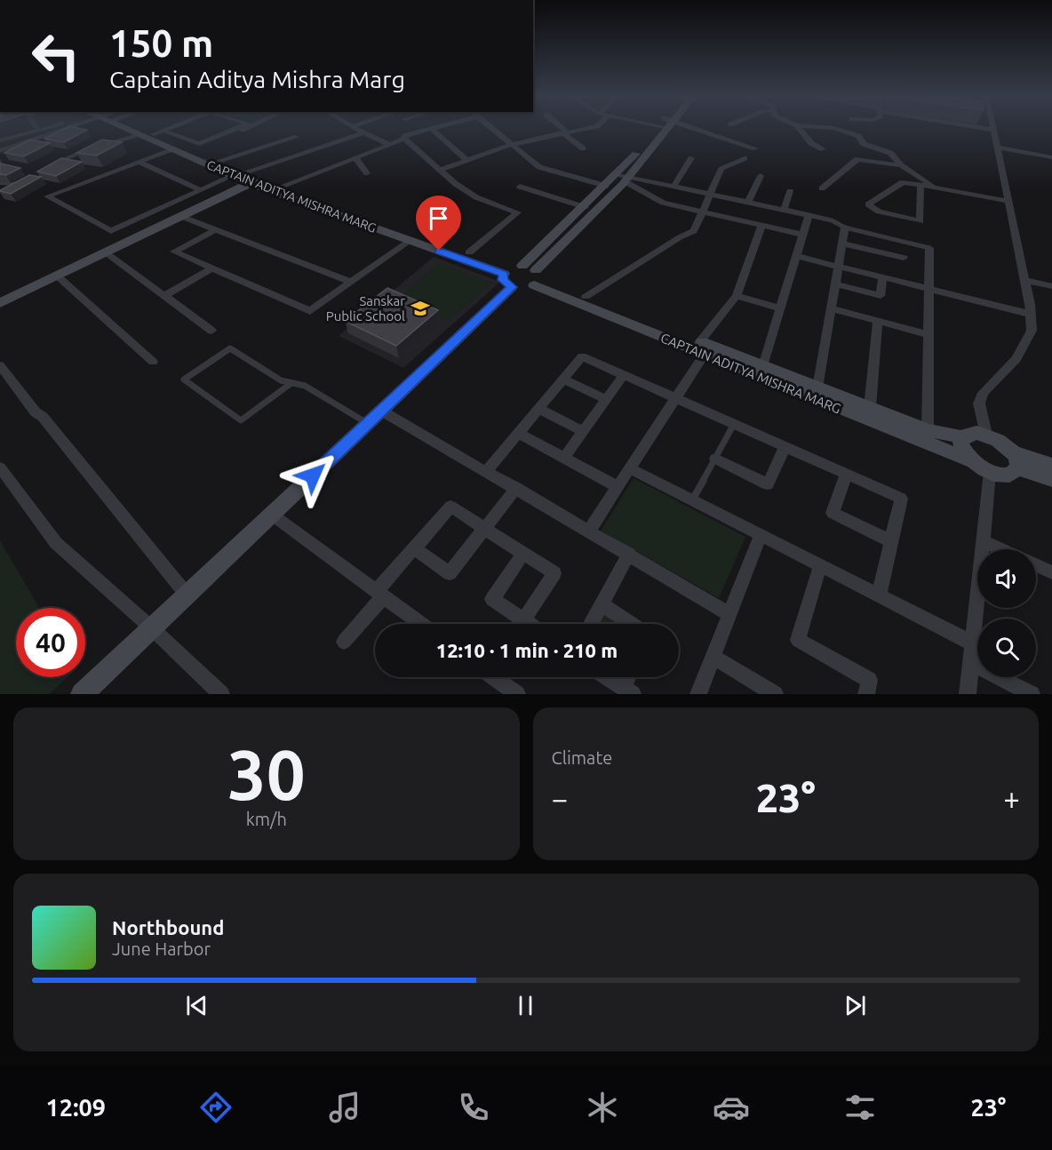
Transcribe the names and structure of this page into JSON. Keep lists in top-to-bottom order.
{
  "streets": {
    "street": ["CAPTAIN ADITYA MISHRA MARG"]
  },
  "places": {
    "school or university": ["Sanskar Public School"]
  },
  "page": {
    "turn": ["150 m", "Captain Aditya Mishra Marg"],
    "limit": "40",
    "trip": "12:10 · 1 min · 210 m",
    "tile": [
      ["30", "km/h"],
      "Climate"
    ],
    "heat": ["−", "23°", "+"],
    "song": ["Northbound", "June Harbor"],
    "tabs": ["12:09", "23°"]
  }
}
